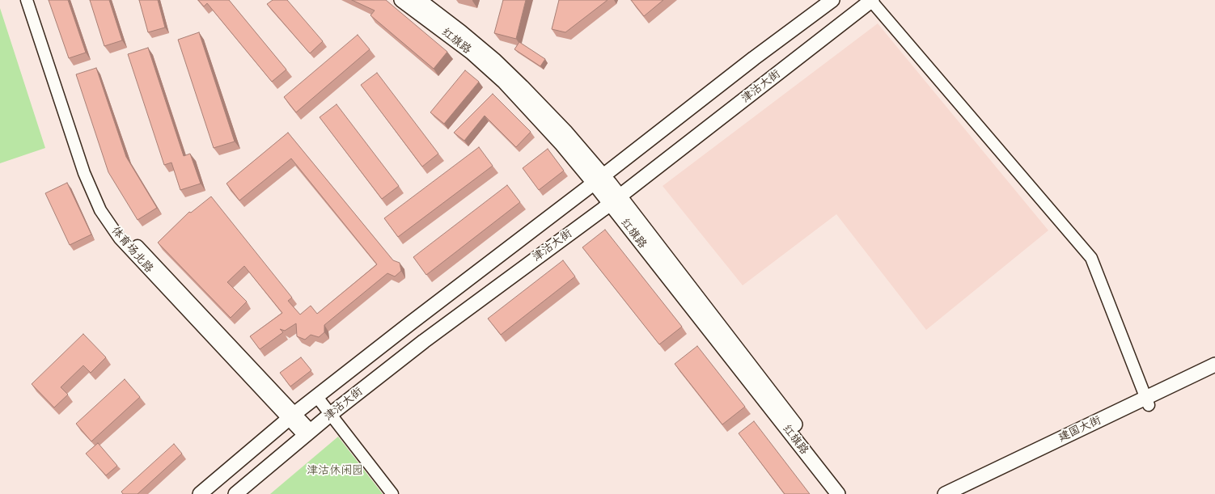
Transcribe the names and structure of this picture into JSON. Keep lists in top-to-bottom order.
{
  "streets": {
    "main road": ["红旗路", "津沽大街", "建国大街"],
    "street": ["体育场北路"]
  },
  "crossings": [
    ["红旗路", "津沽大街"],
    ["津沽大街", "体育场北路"]
  ],
  "parks": ["津沽休闲园"]
}
